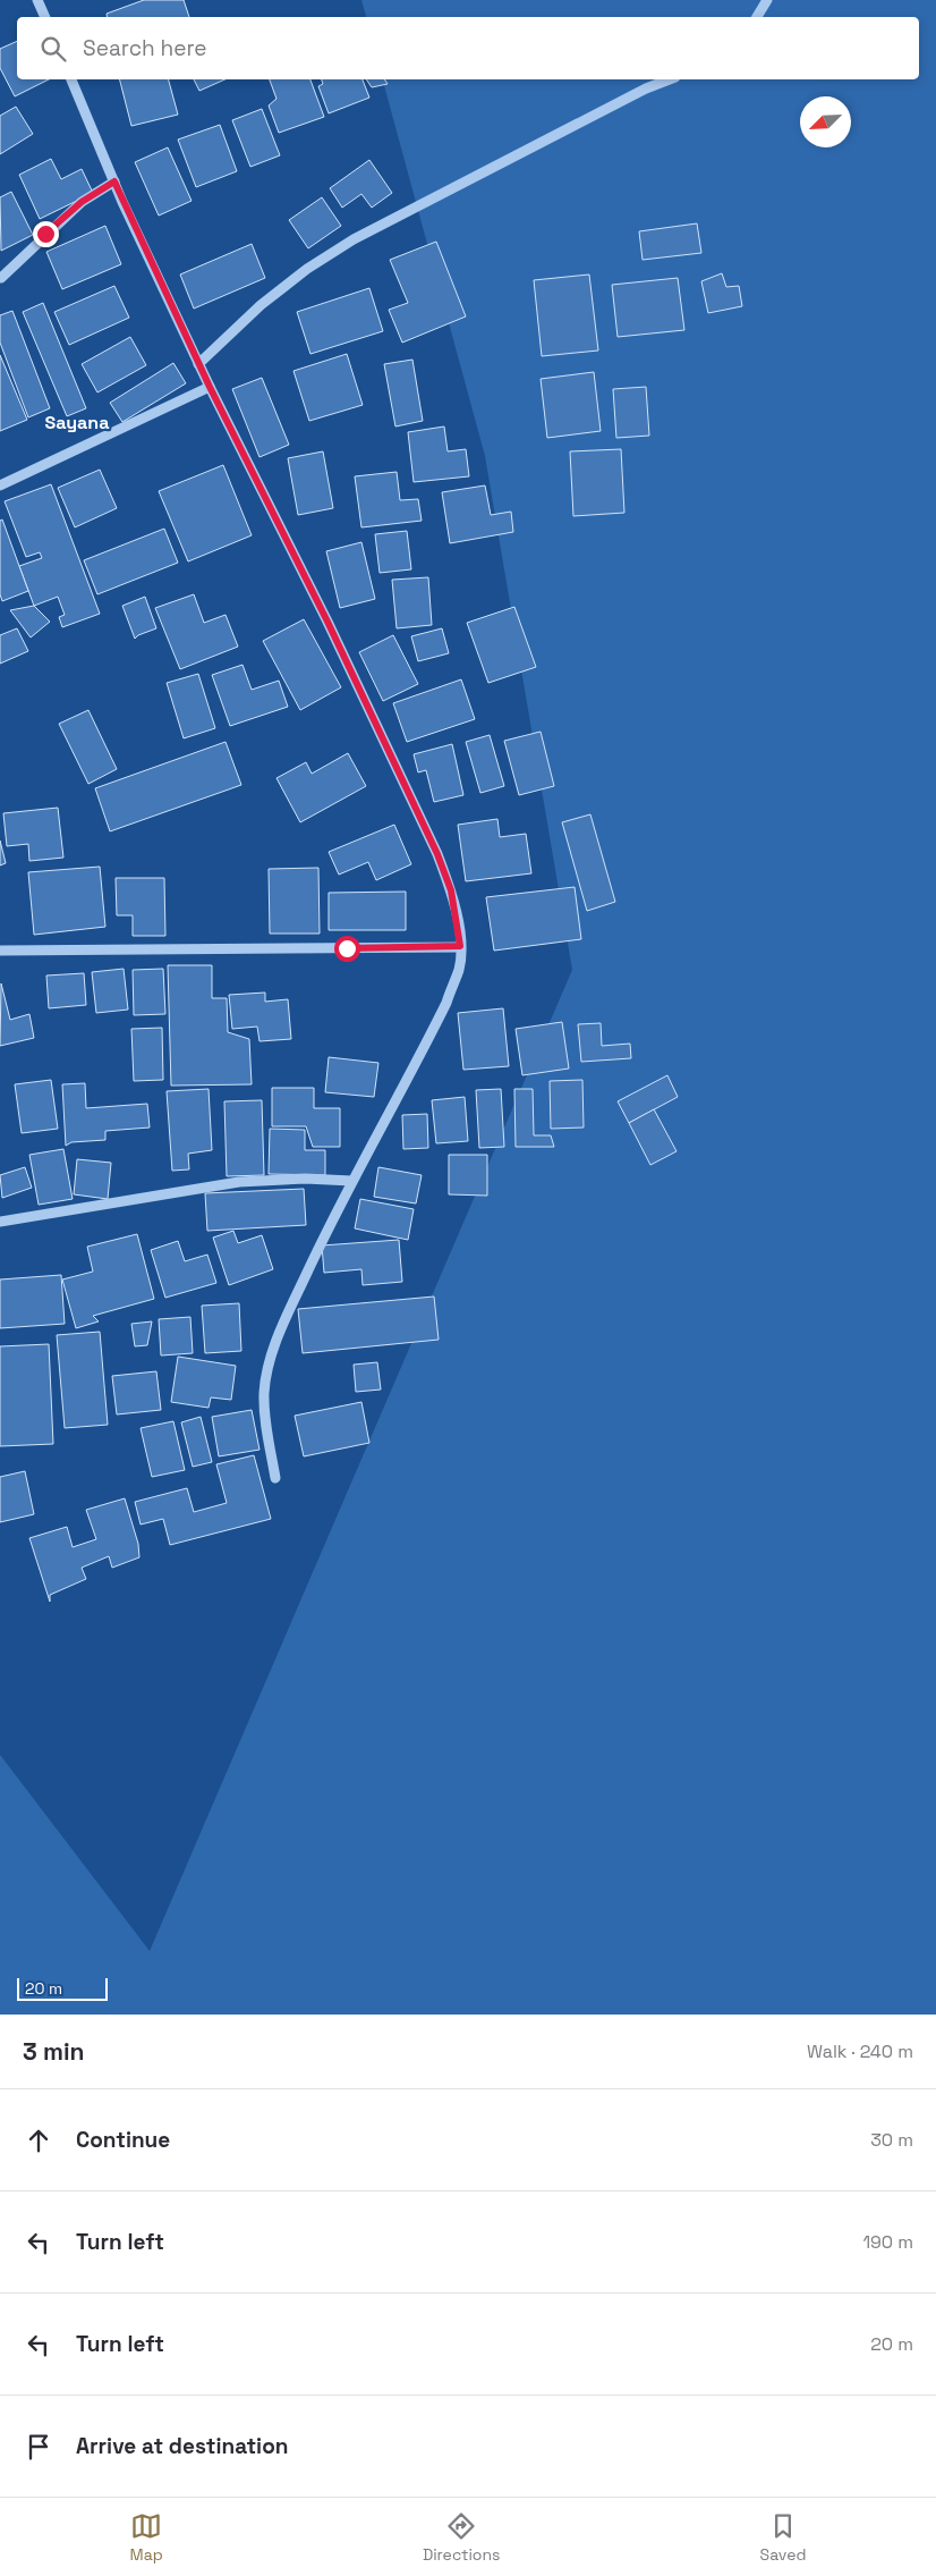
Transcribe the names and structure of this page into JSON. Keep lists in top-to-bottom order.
{
  "districts": ["Sayana"],
  "scale_bar": "20 m",
  "north": "bottom left",
  "page": {
    "search": "Search here",
    "scale": "20 m",
    "heading": ["3 min", "Walk · 240 m"],
    "list": [
      ["Continue", "30 m"],
      ["Turn left", "190 m"],
      ["Turn left", "20 m"],
      "Arrive at destination"
    ],
    "nav": ["Map", "Directions", "Saved"]
  }
}
